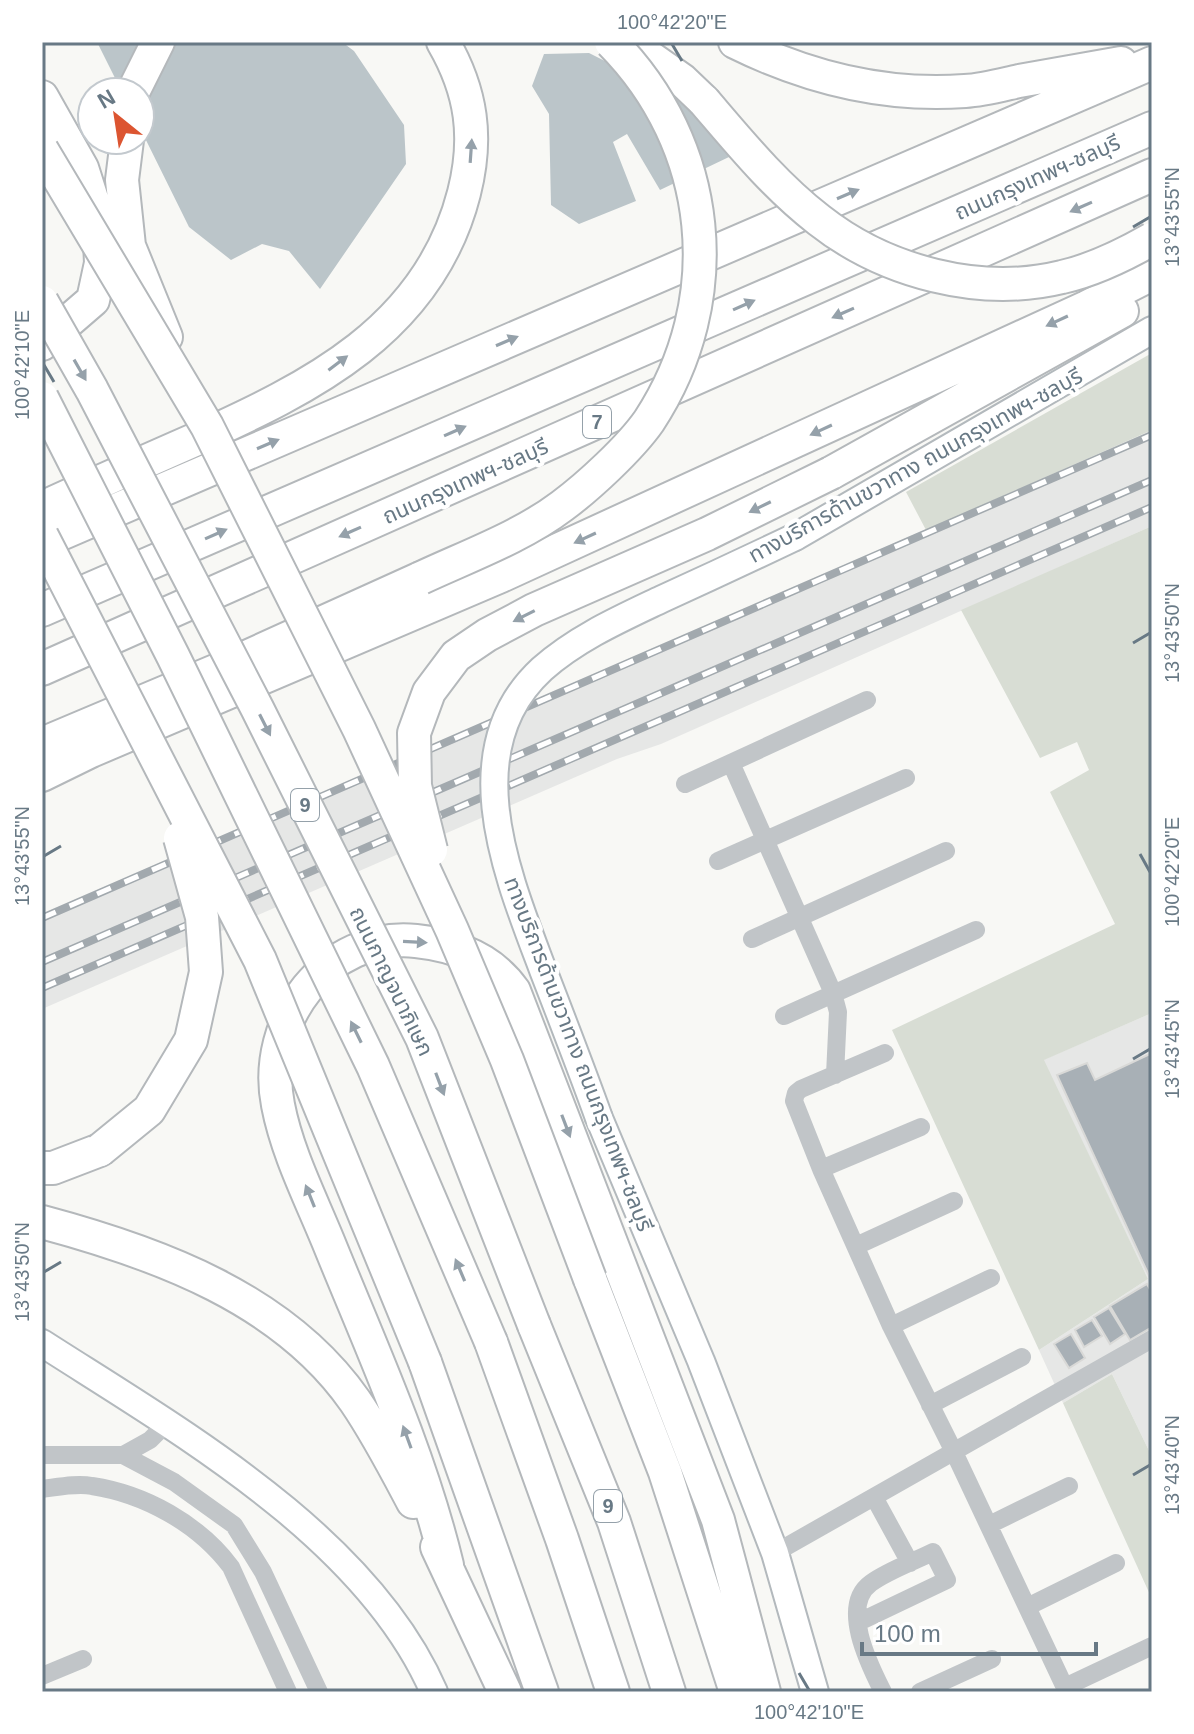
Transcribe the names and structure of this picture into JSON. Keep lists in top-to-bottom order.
{
  "streets": {
    "highway": [
      "ถนนกรุงเทพฯ-ชลบุรี",
      "7",
      "9",
      "ถนนกาญจนาภิเษก"
    ],
    "main road": ["ทางบริการด้านขวาทาง ถนนกรุงเทพฯ-ชลบุรี"]
  },
  "scale_bar": "100 m",
  "north": "top left",
  "coordinates": [
    "100°42'20\"E",
    "13°43'55\"N",
    "100°42'10\"E",
    "13°43'50\"N",
    "13°43'45\"N",
    "13°43'40\"N"
  ]
}
